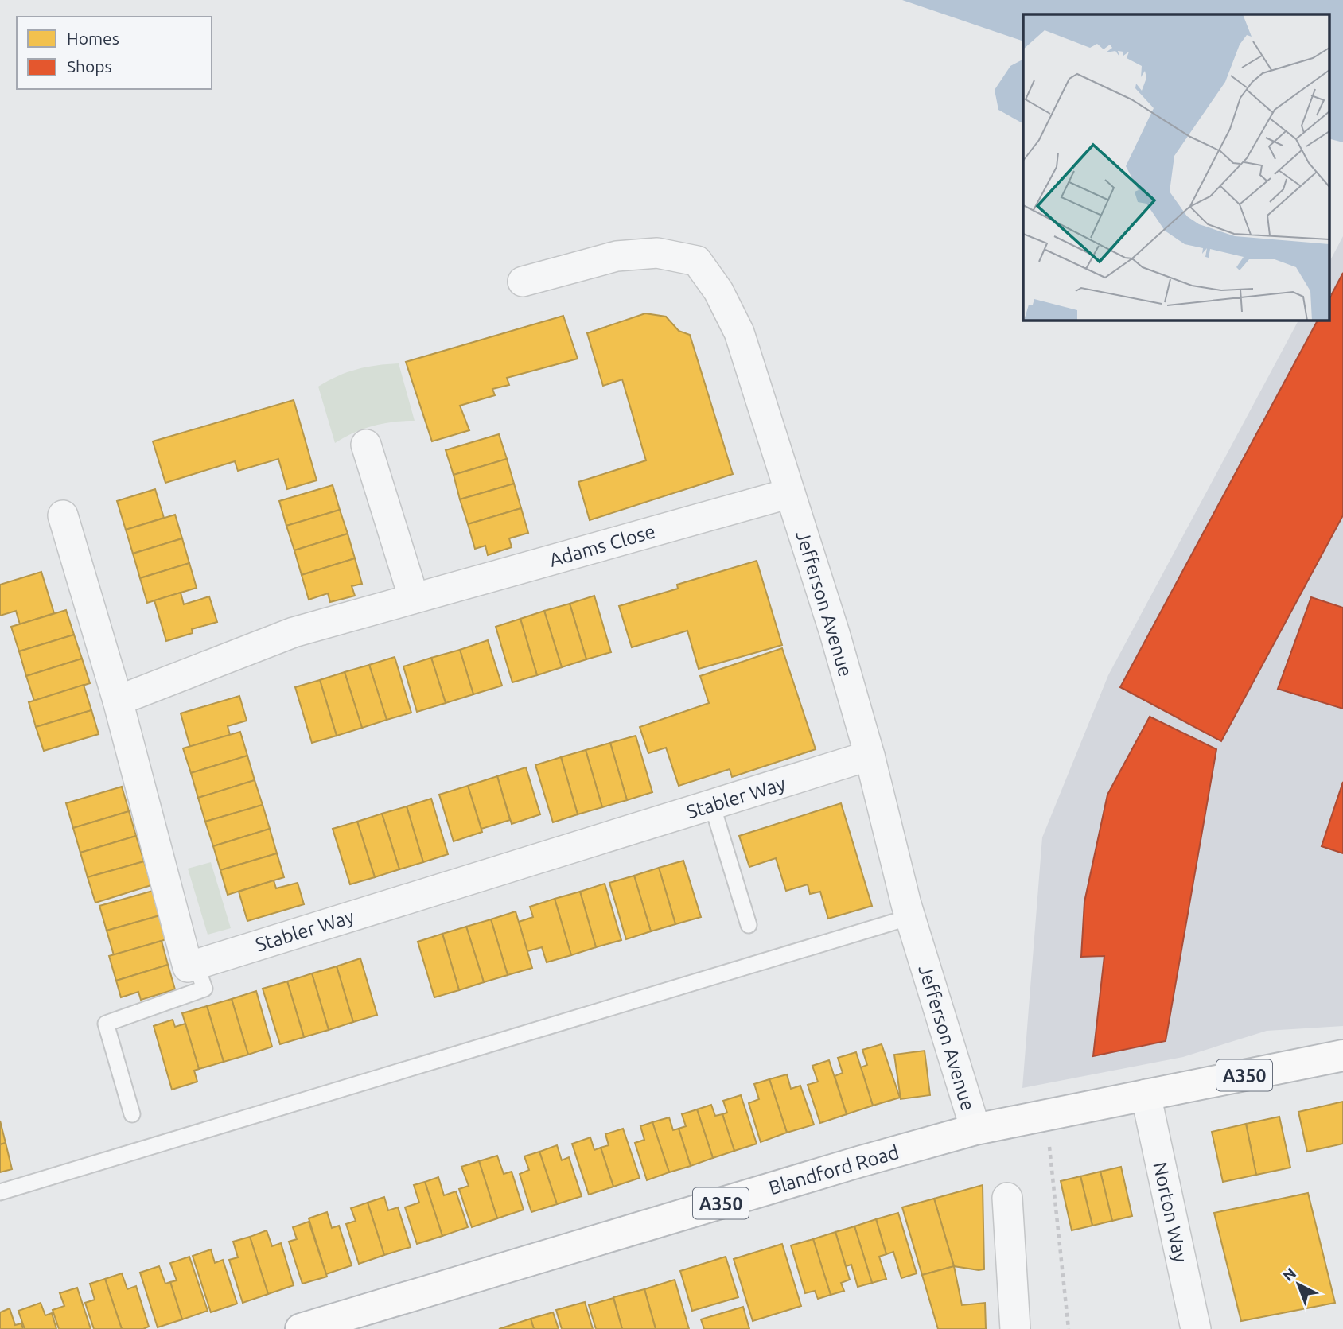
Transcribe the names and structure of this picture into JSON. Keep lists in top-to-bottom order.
{
  "streets": {
    "highway": ["A350", "Blandford Road"],
    "street": [
      "Adams Close",
      "Jefferson Avenue",
      "Stabler Way",
      "Norton Way"
    ]
  },
  "crossings": [
    ["Adams Close", "Jefferson Avenue"],
    ["Jefferson Avenue", "Stabler Way"],
    ["Jefferson Avenue", "Blandford Road"],
    ["Blandford Road", "Norton Way"]
  ],
  "legend": ["Homes", "Shops"],
  "north": "top left"
}
